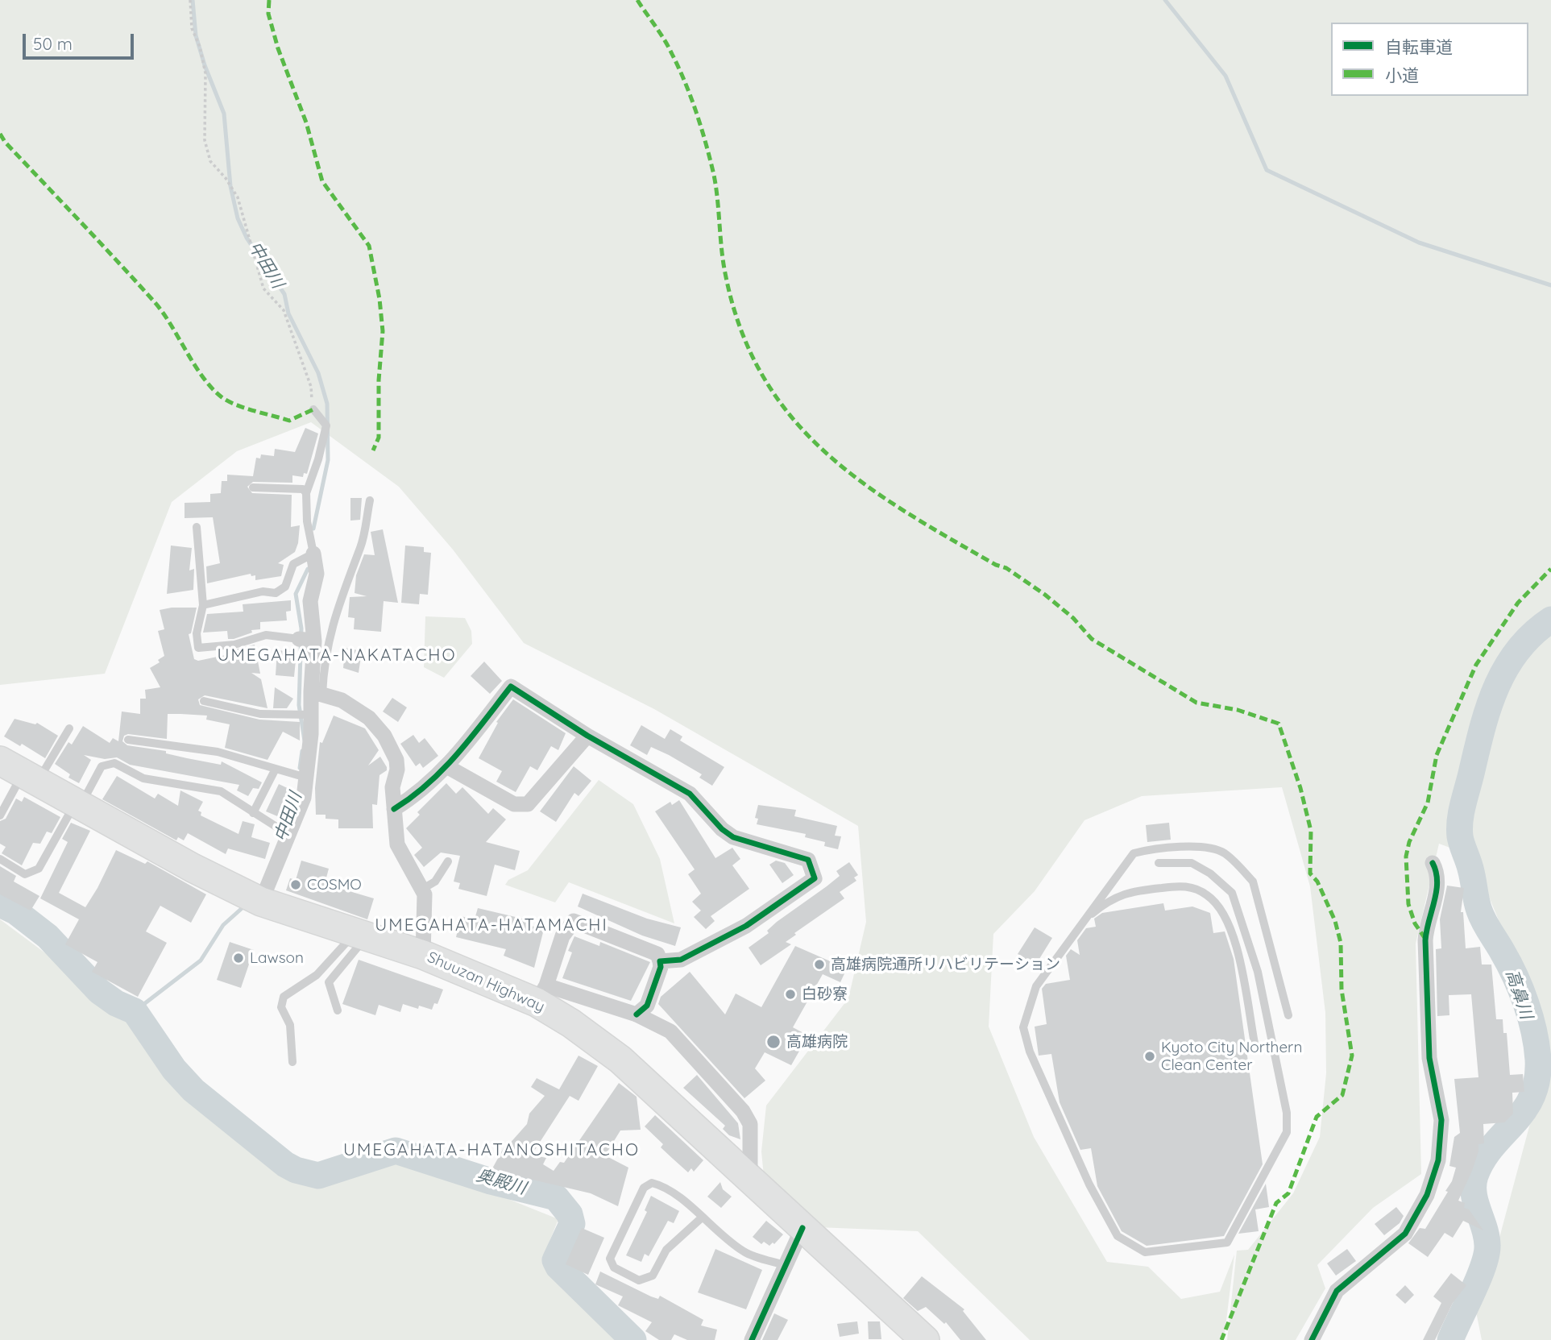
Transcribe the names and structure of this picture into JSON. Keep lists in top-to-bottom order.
{
  "streets": {
    "highway": ["Shuuzan Highway"]
  },
  "districts": ["UMEGAHATA-NAKATACHO", "UMEGAHATA-HATAMACHI", "UMEGAHATA-HATANOSHITACHO"],
  "water": ["中田川", "高鼻川", "奥殿川"],
  "places": [
    "COSMO",
    "Lawson",
    "高雄病院通所リハビリテーション",
    "白砂寮",
    "高雄病院",
    "Kyoto City Northern Clean Center"
  ],
  "legend": ["自転車道", "小道"],
  "scale_bar": "50 m"
}
